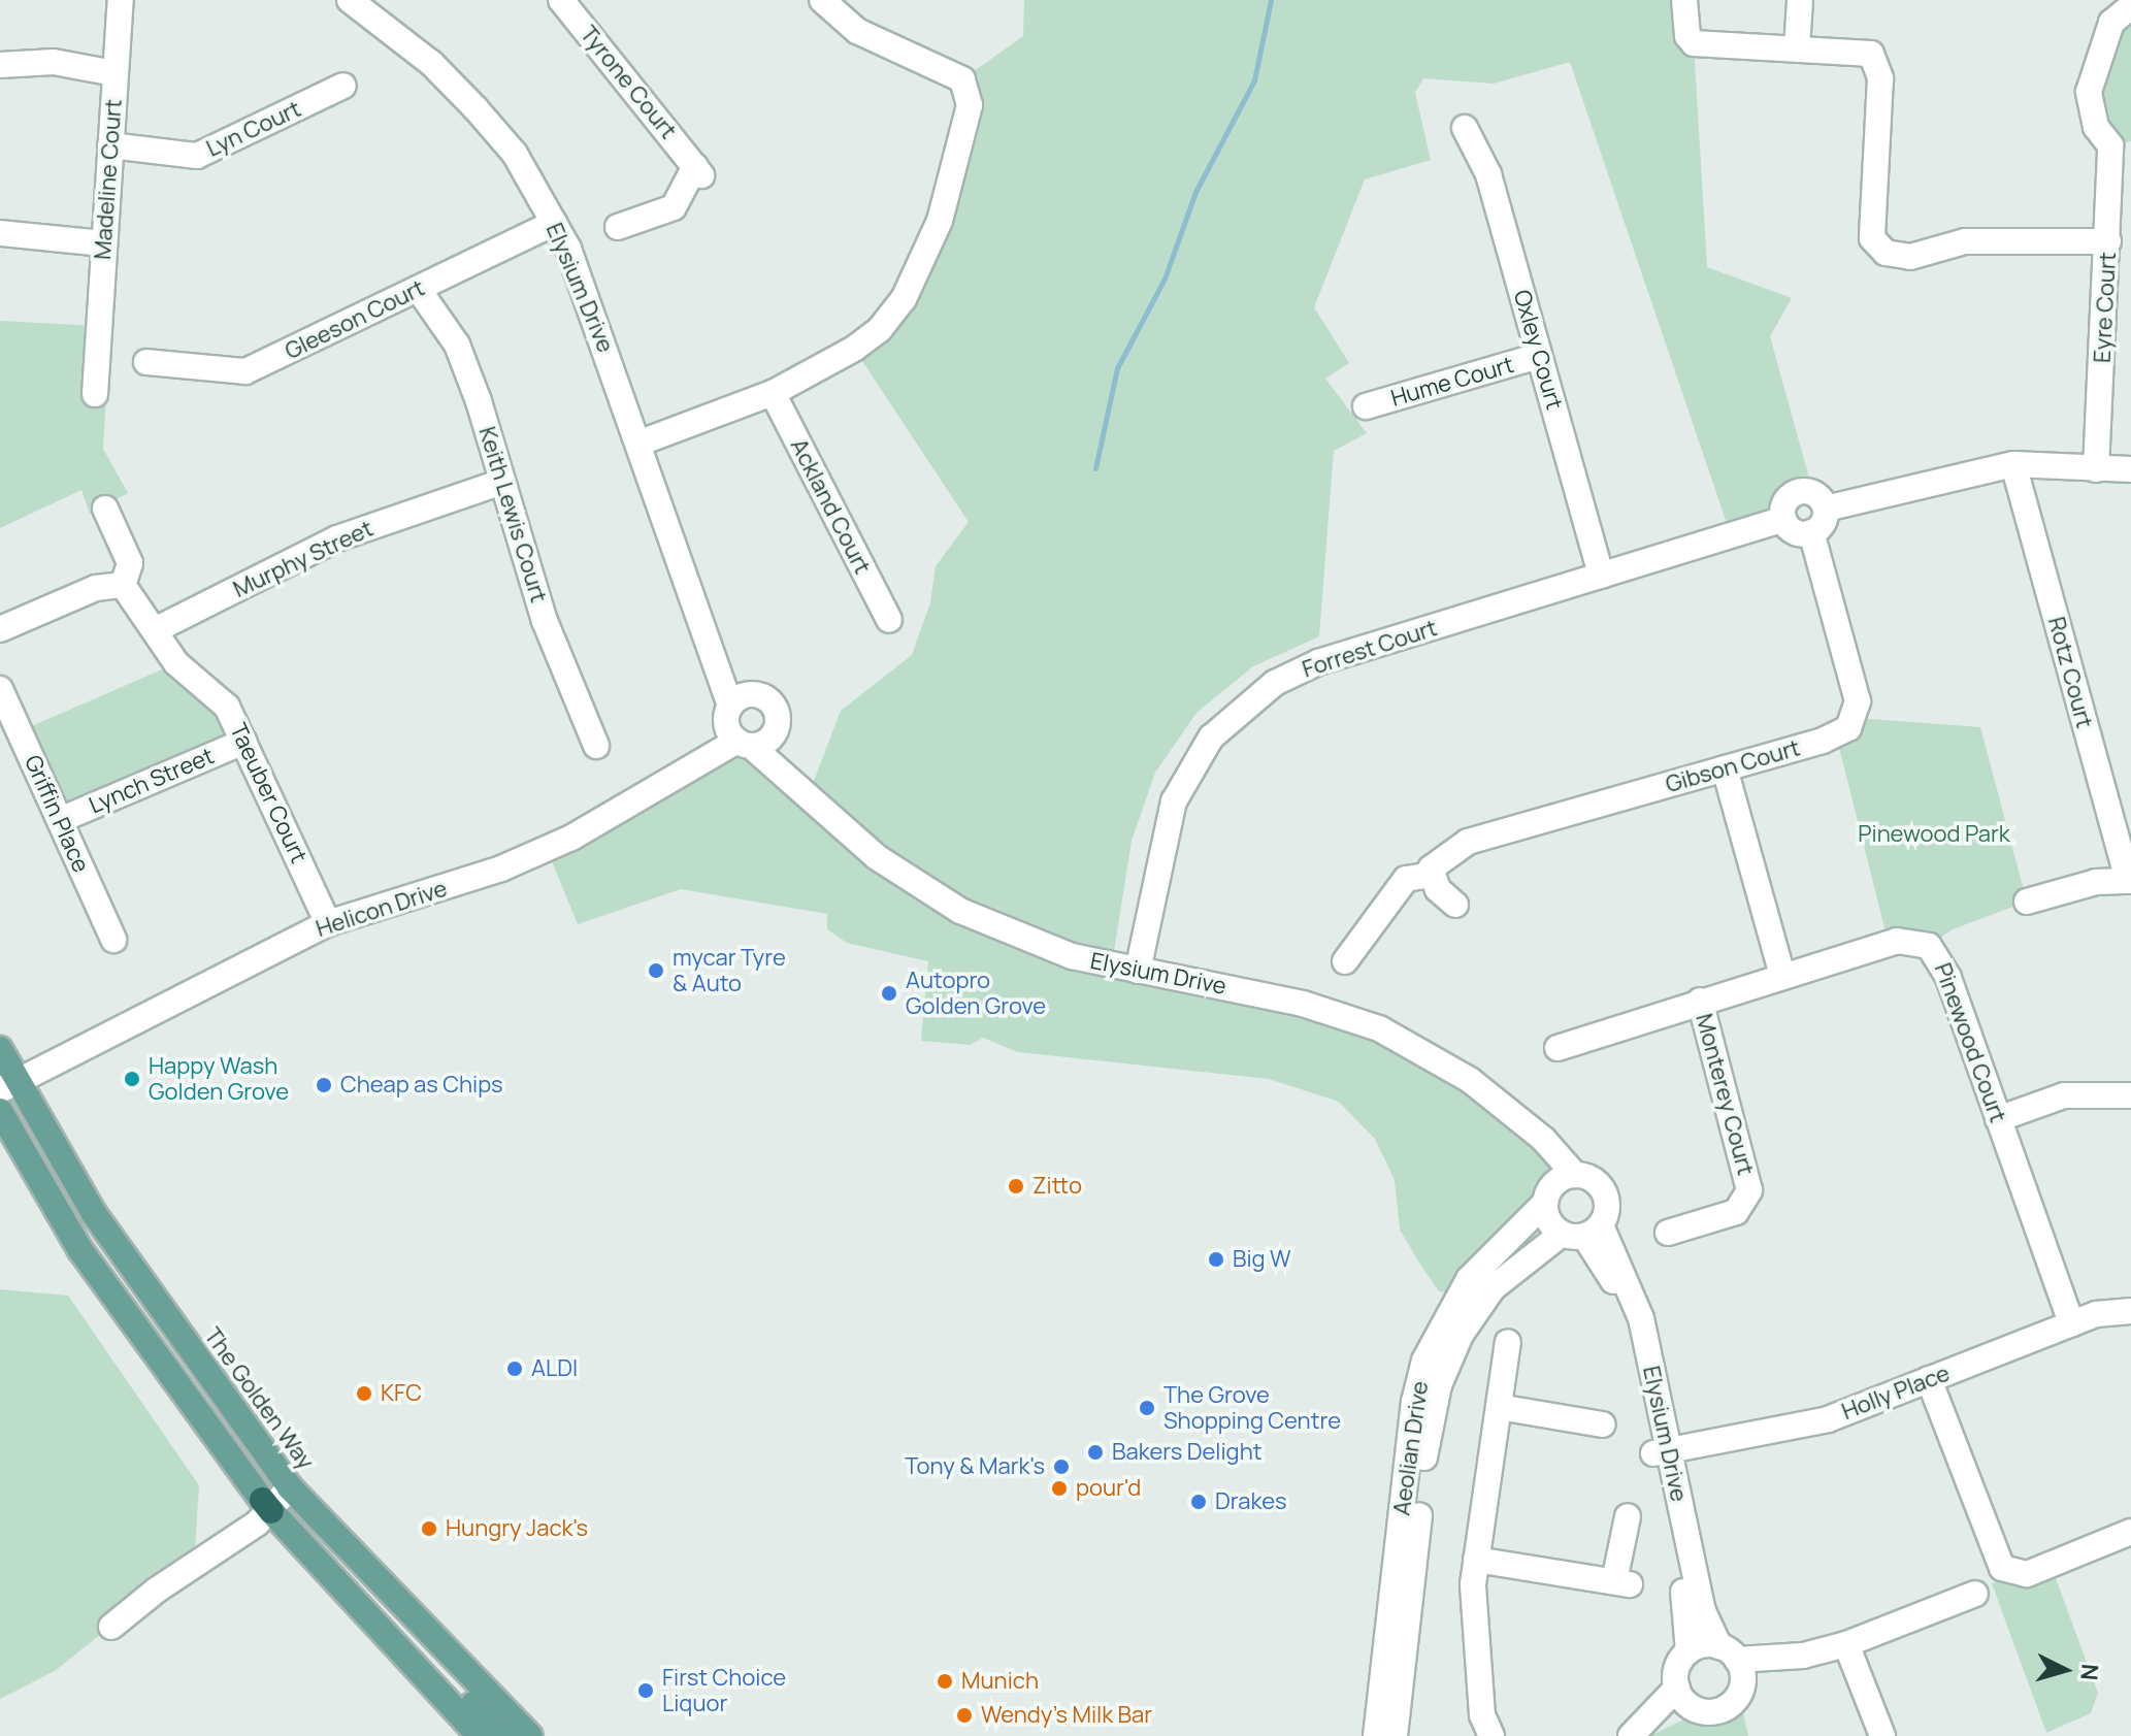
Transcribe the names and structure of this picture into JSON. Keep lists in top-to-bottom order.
{
  "streets": {
    "main road": ["The Golden Way"],
    "street": [
      "Tyrone Court",
      "Lyn Court",
      "Madeline Court",
      "Elysium Drive",
      "Eyre Court",
      "Gleeson Court",
      "Oxley Court",
      "Hume Court",
      "Ackland Court",
      "Keith Lewis Court",
      "Murphy Street",
      "Forrest Court",
      "Rotz Court",
      "Gibson Court",
      "Lynch Street",
      "Taeuber Court",
      "Griffin Place",
      "Helicon Drive",
      "Pinewood Court",
      "Monterey Court",
      "Holly Place",
      "Aeolian Drive"
    ]
  },
  "crossings": [
    ["Lyn Court", "Madeline Court"],
    ["Elysium Drive", "Gleeson Court"],
    ["Elysium Drive", "Forrest Court"],
    ["Elysium Drive", "Helicon Drive"],
    ["Elysium Drive", "Holly Place"],
    ["Elysium Drive", "Aeolian Drive"],
    ["Gleeson Court", "Keith Lewis Court"],
    ["Oxley Court", "Hume Court"],
    ["Oxley Court", "Forrest Court"],
    ["Keith Lewis Court", "Murphy Street"],
    ["Murphy Street", "Taeuber Court"],
    ["Forrest Court", "Gibson Court"],
    ["Lynch Street", "Taeuber Court"],
    ["Lynch Street", "Griffin Place"],
    ["Taeuber Court", "Helicon Drive"],
    ["Helicon Drive", "The Golden Way"],
    ["Pinewood Court", "Monterey Court"],
    ["Pinewood Court", "Holly Place"]
  ],
  "parks": ["Pinewood Park"],
  "places": [
    "mycar Tyre & Auto",
    "Autopro Golden Grove",
    "Happy Wash Golden Grove",
    "Cheap as Chips",
    "Zitto",
    "Big W",
    "ALDI",
    "KFC",
    "The Grove Shopping Centre",
    "Bakers Delight",
    "Tony & Mark's",
    "pour'd",
    "Drakes",
    "Hungry Jack's",
    "Munich",
    "First Choice Liquor",
    "Wendy's Milk Bar"
  ],
  "north": "right"
}
